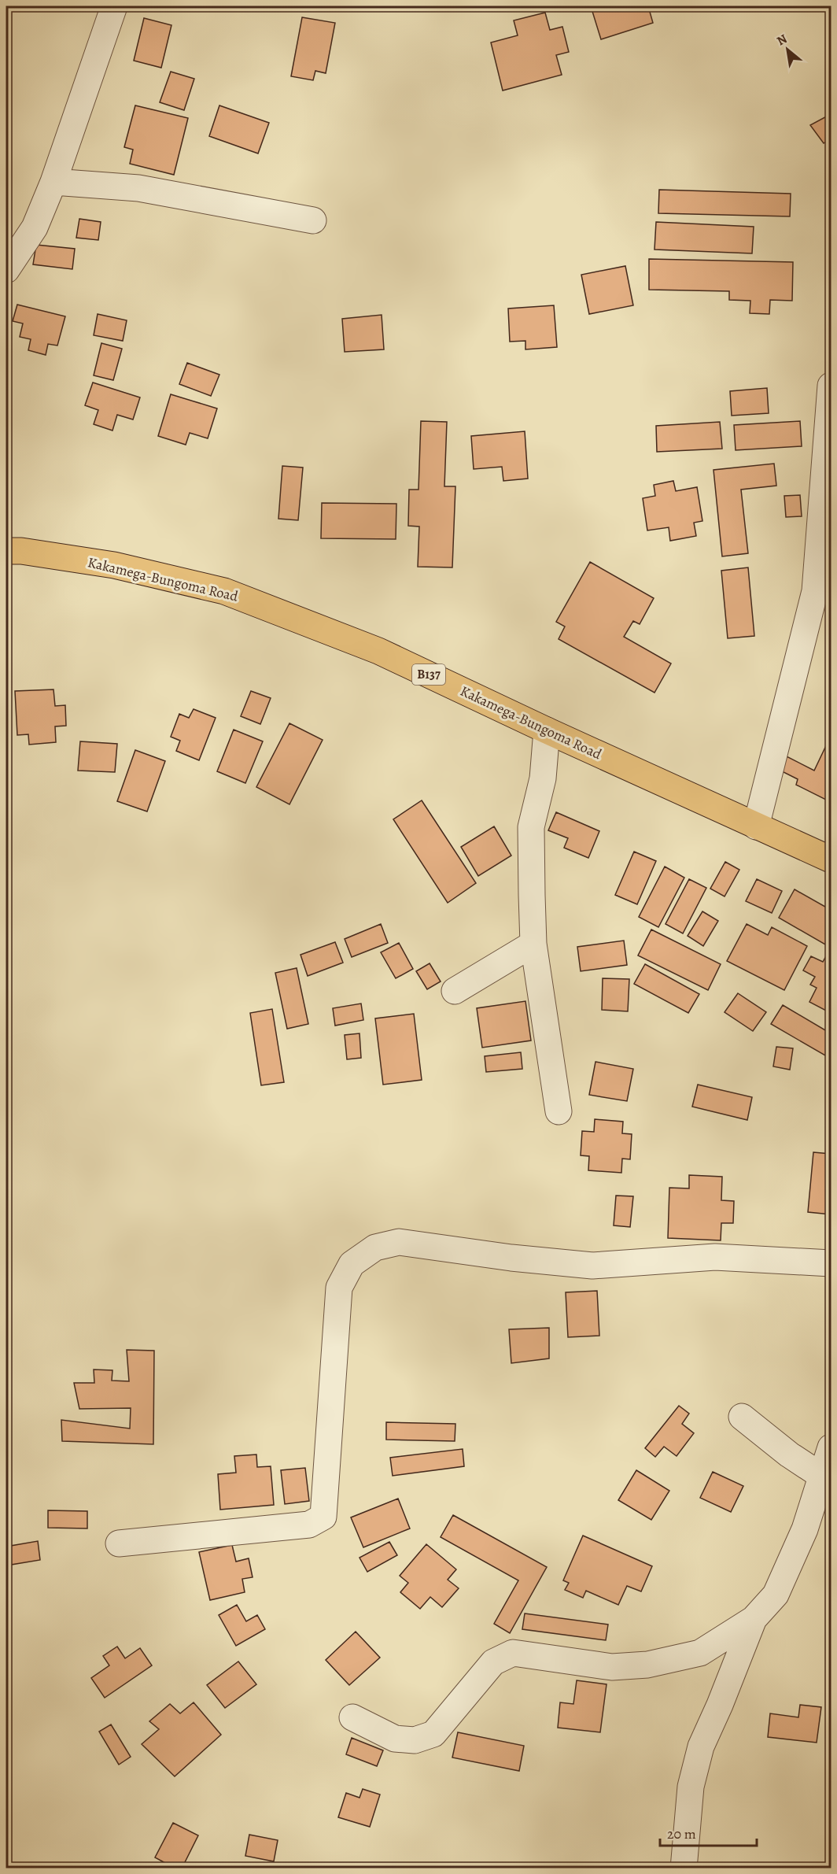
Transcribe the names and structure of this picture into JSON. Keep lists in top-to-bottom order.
{
  "streets": {
    "main road": ["Kakamega-Bungoma Road", "B137"]
  },
  "scale_bar": "20 m",
  "north": "top left"
}
